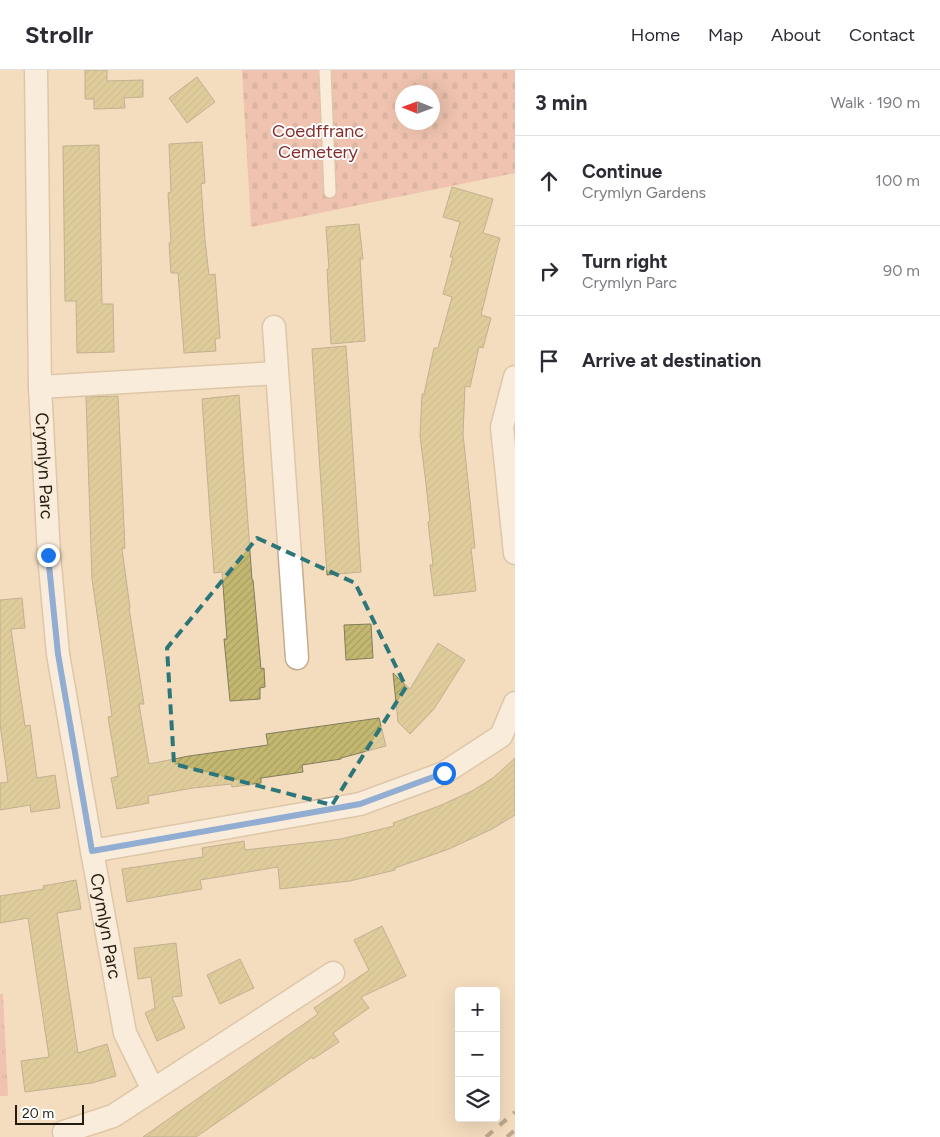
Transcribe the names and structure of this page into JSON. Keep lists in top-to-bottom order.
{
  "streets": {
    "street": ["Crymlyn Parc"]
  },
  "parks": ["Coedffranc Cemetery"],
  "scale_bar": "20 m",
  "north": "left",
  "page": {
    "header": "Strollr",
    "nav": [
      "Home",
      "Map",
      "About",
      "Contact"
    ],
    "heading": ["3 min", "Walk · 190 m"],
    "list": [
      ["Continue", "Crymlyn Gardens", "100 m"],
      ["Turn right", "Crymlyn Parc", "90 m"],
      "Arrive at destination"
    ],
    "map_buttons": ["+", "−"],
    "scale": "20 m"
  }
}
